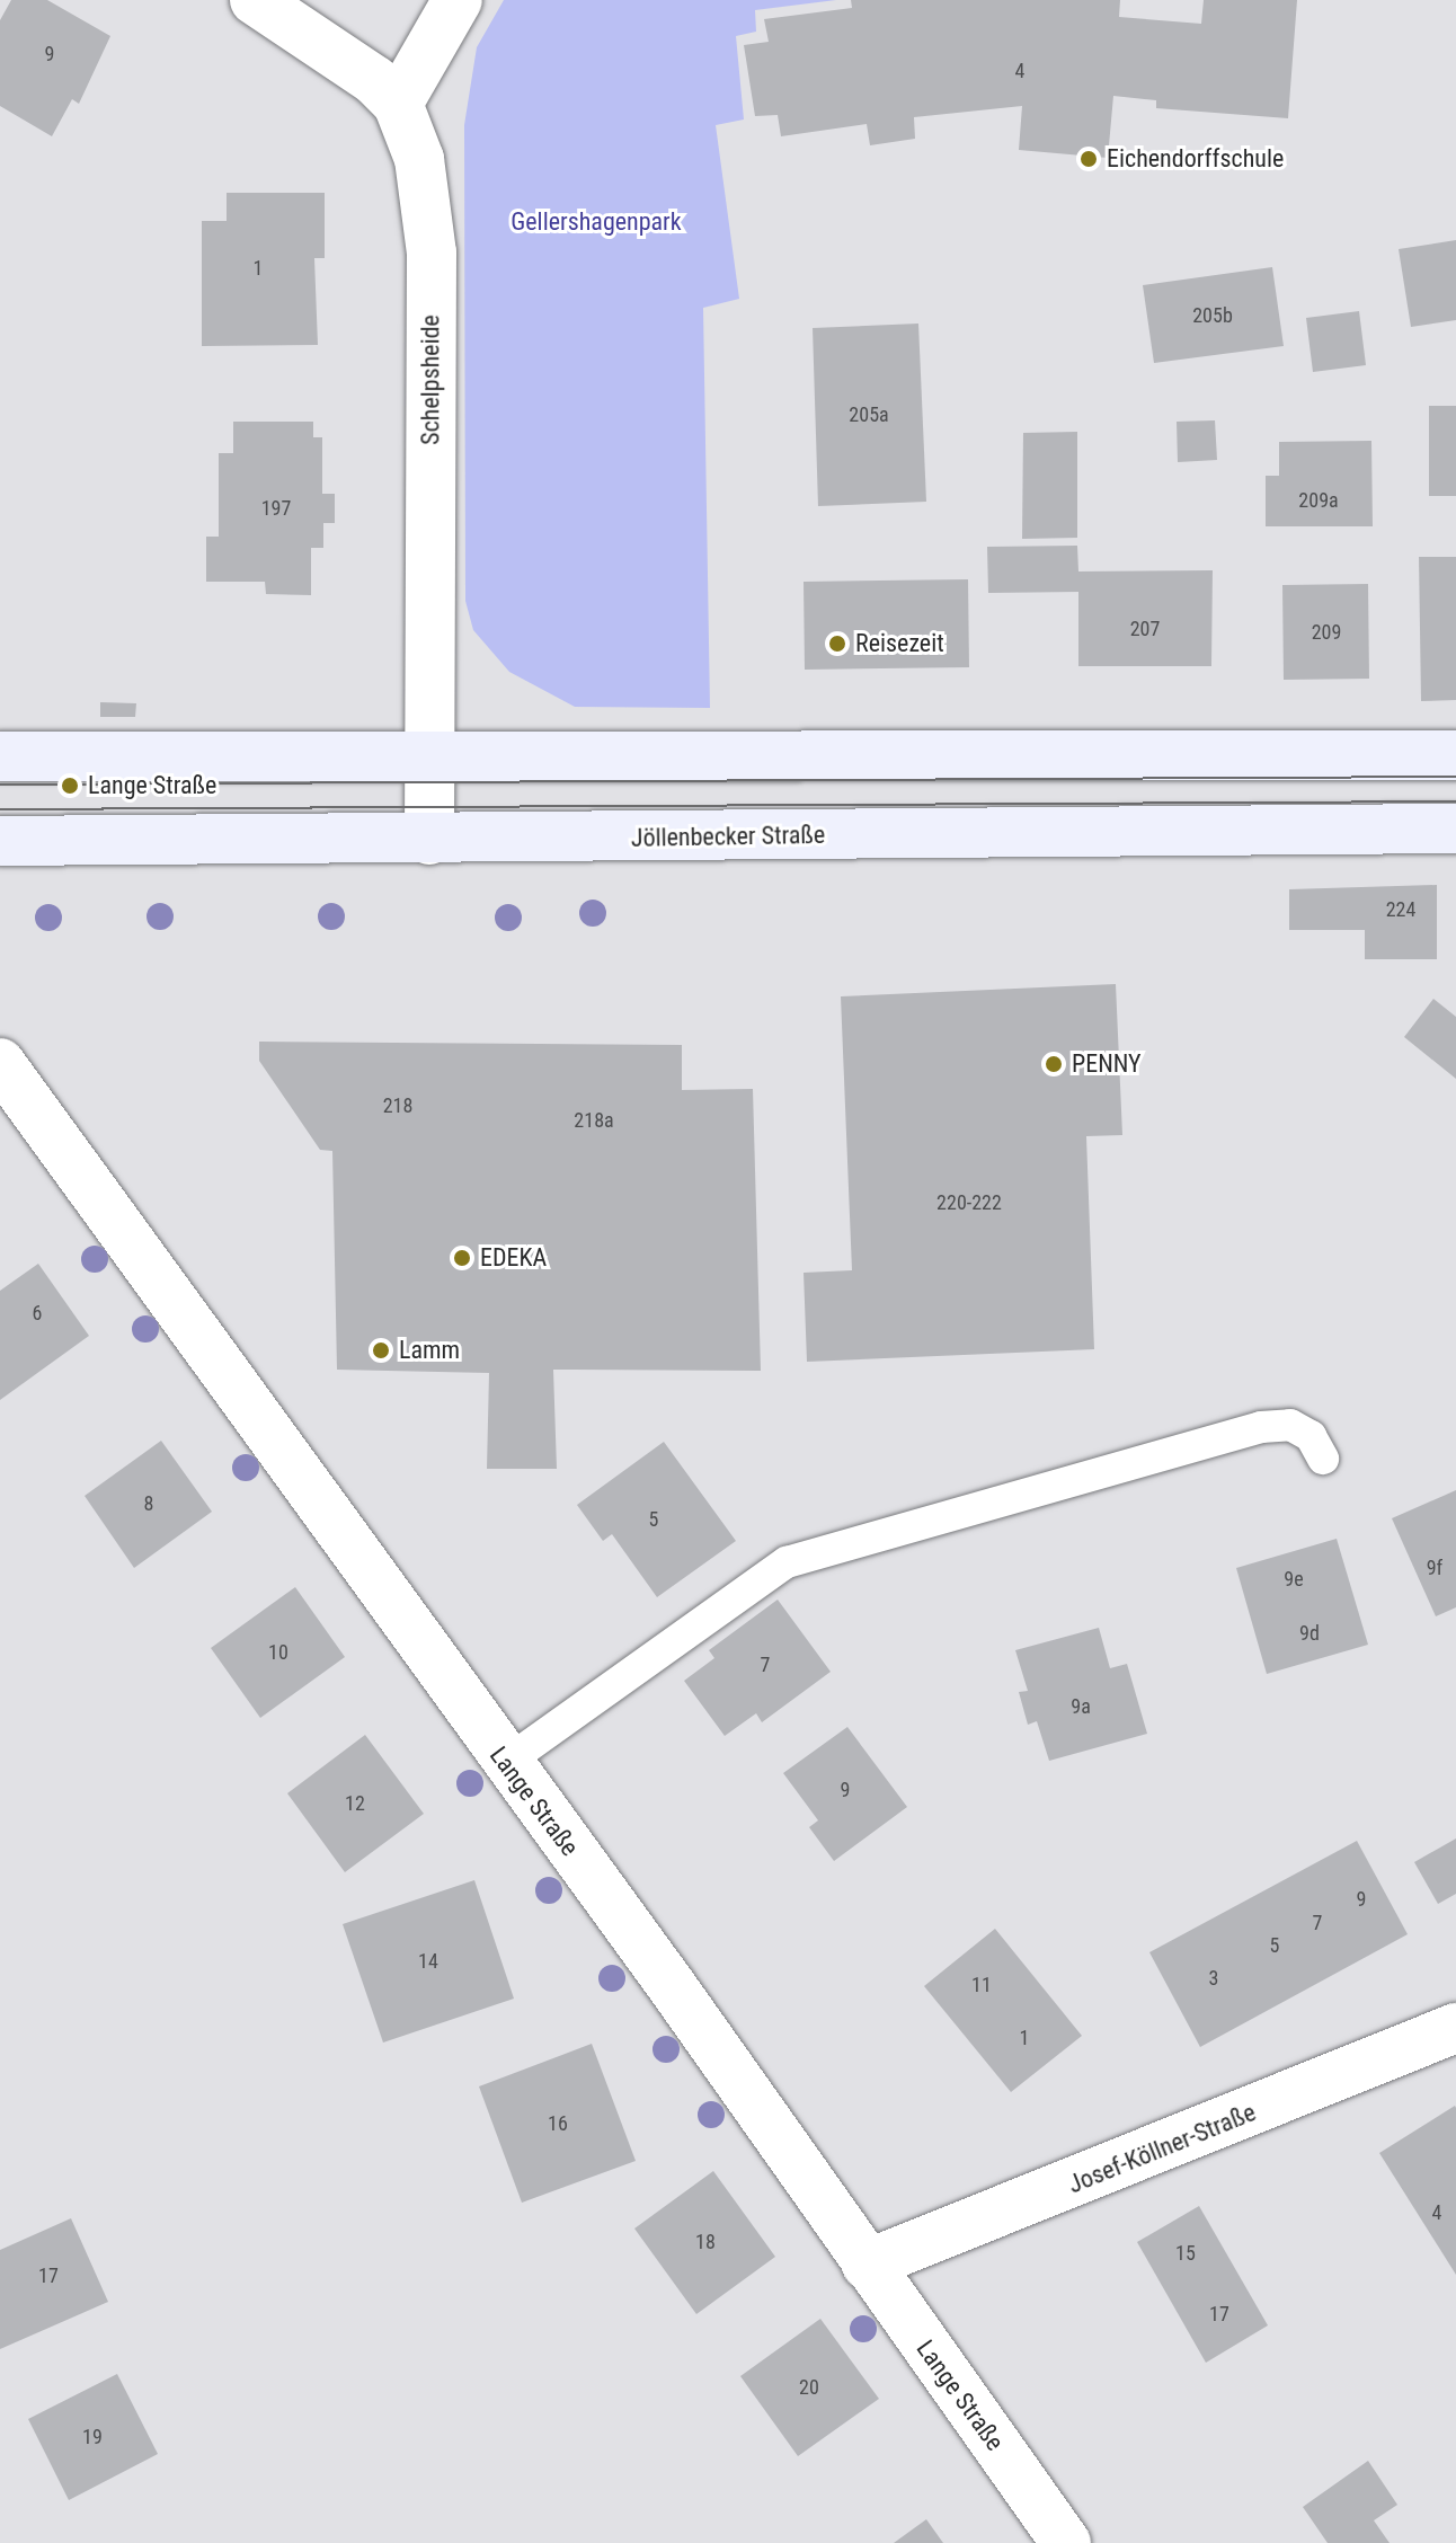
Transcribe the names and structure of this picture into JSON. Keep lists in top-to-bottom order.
{
  "streets": {
    "main road": ["Jöllenbecker Straße"],
    "street": ["Schelpsheide", "Lange Straße", "Josef-Köllner-Straße"]
  },
  "crossings": [
    ["Schelpsheide", "Jöllenbecker Straße"],
    ["Lange Straße", "Josef-Köllner-Straße"]
  ],
  "parks": ["Gellershagenpark"],
  "places": [
    "Eichendorffschule",
    "Reisezeit",
    "Lange Straße",
    "PENNY",
    "EDEKA",
    "Lamm"
  ],
  "house_numbers": [
    "9",
    "4",
    "1",
    "205b",
    "205a",
    "209a",
    "197",
    "207",
    "209",
    "224",
    "218",
    "218a",
    "220-222",
    "6",
    "8",
    "5",
    "9f",
    "9e",
    "9d",
    "10",
    "7",
    "9a",
    "9",
    "12",
    "9",
    "7",
    "5",
    "14",
    "3",
    "11",
    "1",
    "16",
    "4",
    "18",
    "15",
    "17",
    "17",
    "20",
    "19"
  ]
}
